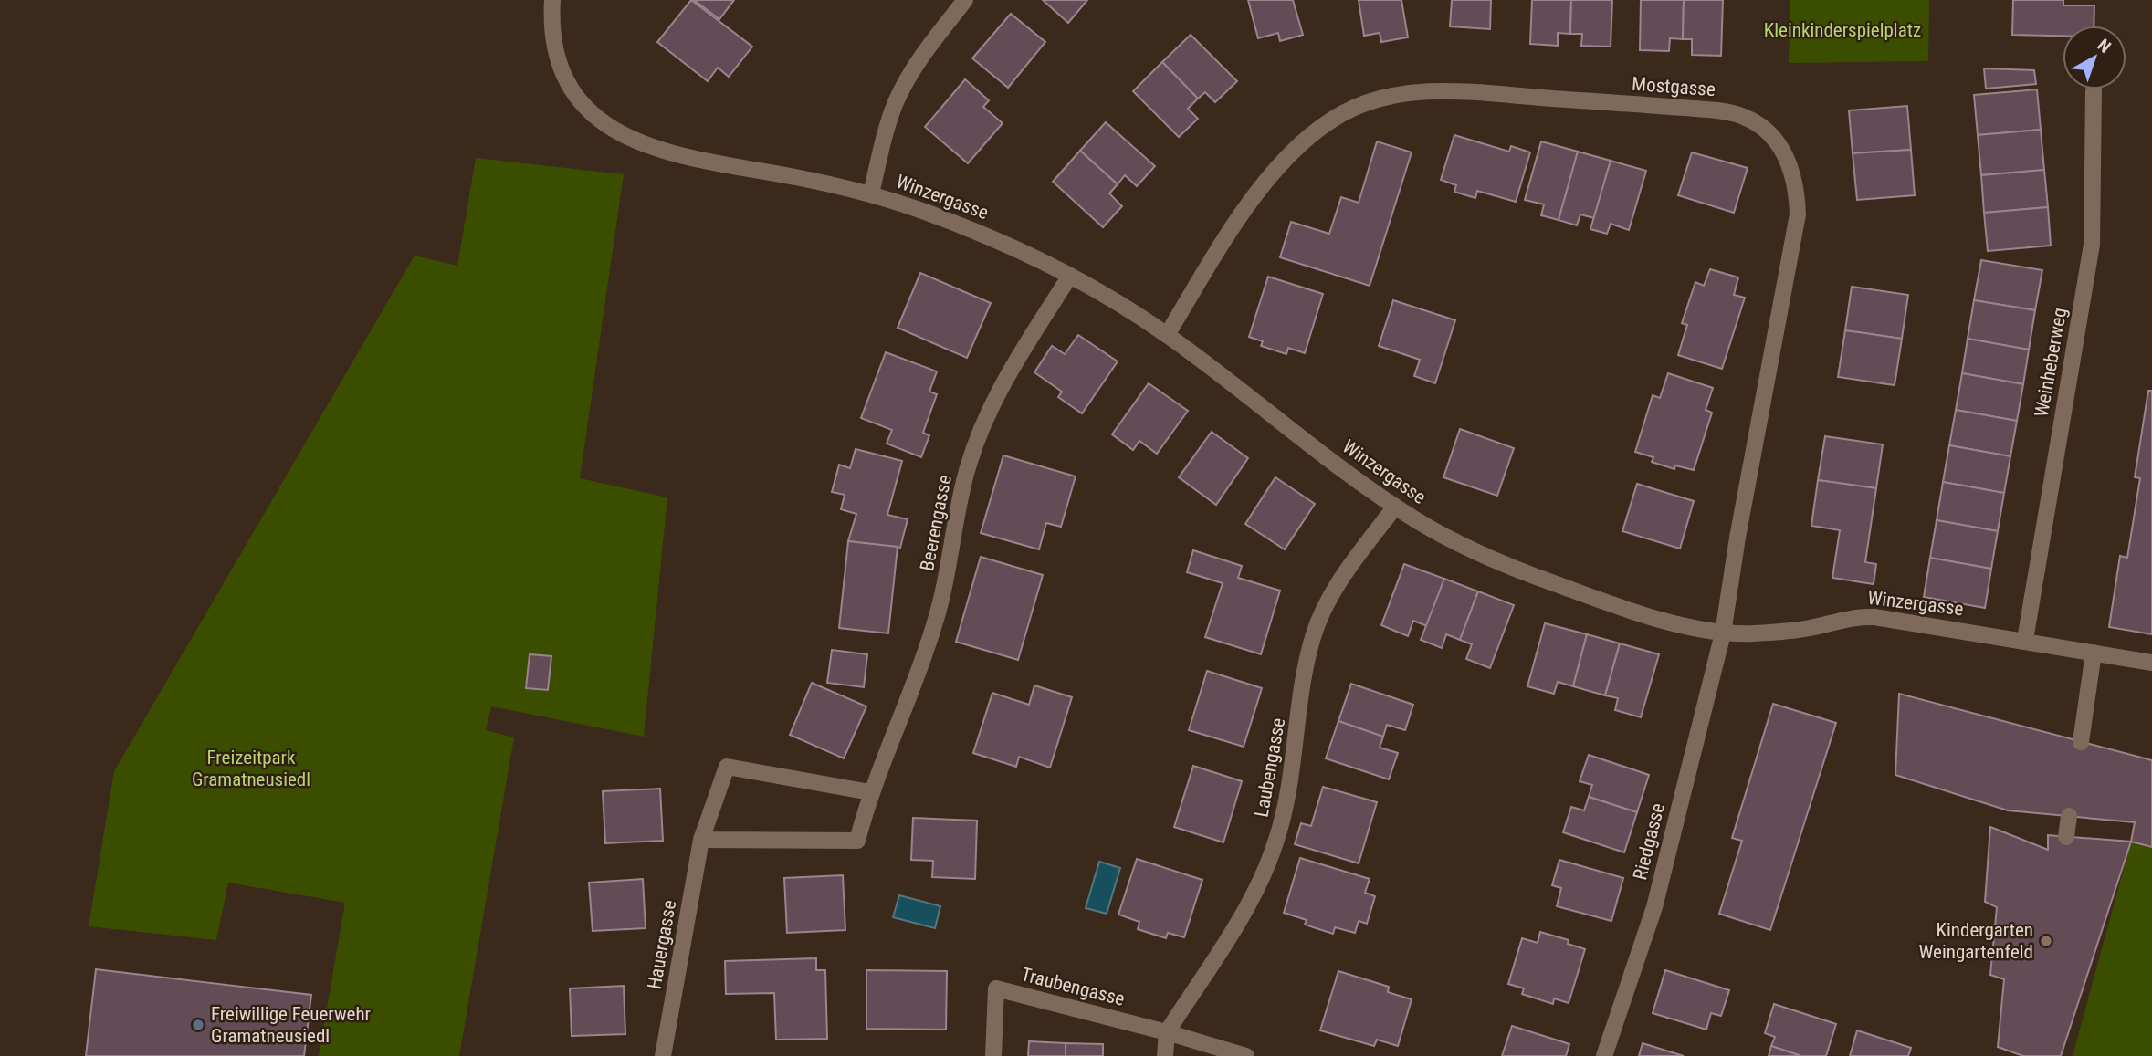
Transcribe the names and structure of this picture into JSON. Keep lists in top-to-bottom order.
{
  "streets": {
    "street": [
      "Mostgasse",
      "Winzergasse",
      "Weinheberweg",
      "Beerengasse",
      "Laubengasse",
      "Riedgasse",
      "Hauergasse",
      "Traubengasse"
    ]
  },
  "crossings": [
    ["Mostgasse", "Winzergasse"],
    ["Mostgasse", "Riedgasse"],
    ["Winzergasse", "Weinheberweg"],
    ["Winzergasse", "Beerengasse"],
    ["Winzergasse", "Laubengasse"],
    ["Winzergasse", "Riedgasse"],
    ["Beerengasse", "Hauergasse"],
    ["Laubengasse", "Traubengasse"]
  ],
  "parks": ["Kleinkinderspielplatz", "Freizeitpark Gramatneusiedl"],
  "places": ["Kindergarten Weingartenfeld", "Freiwillige Feuerwehr Gramatneusiedl"],
  "north": "top right"
}
